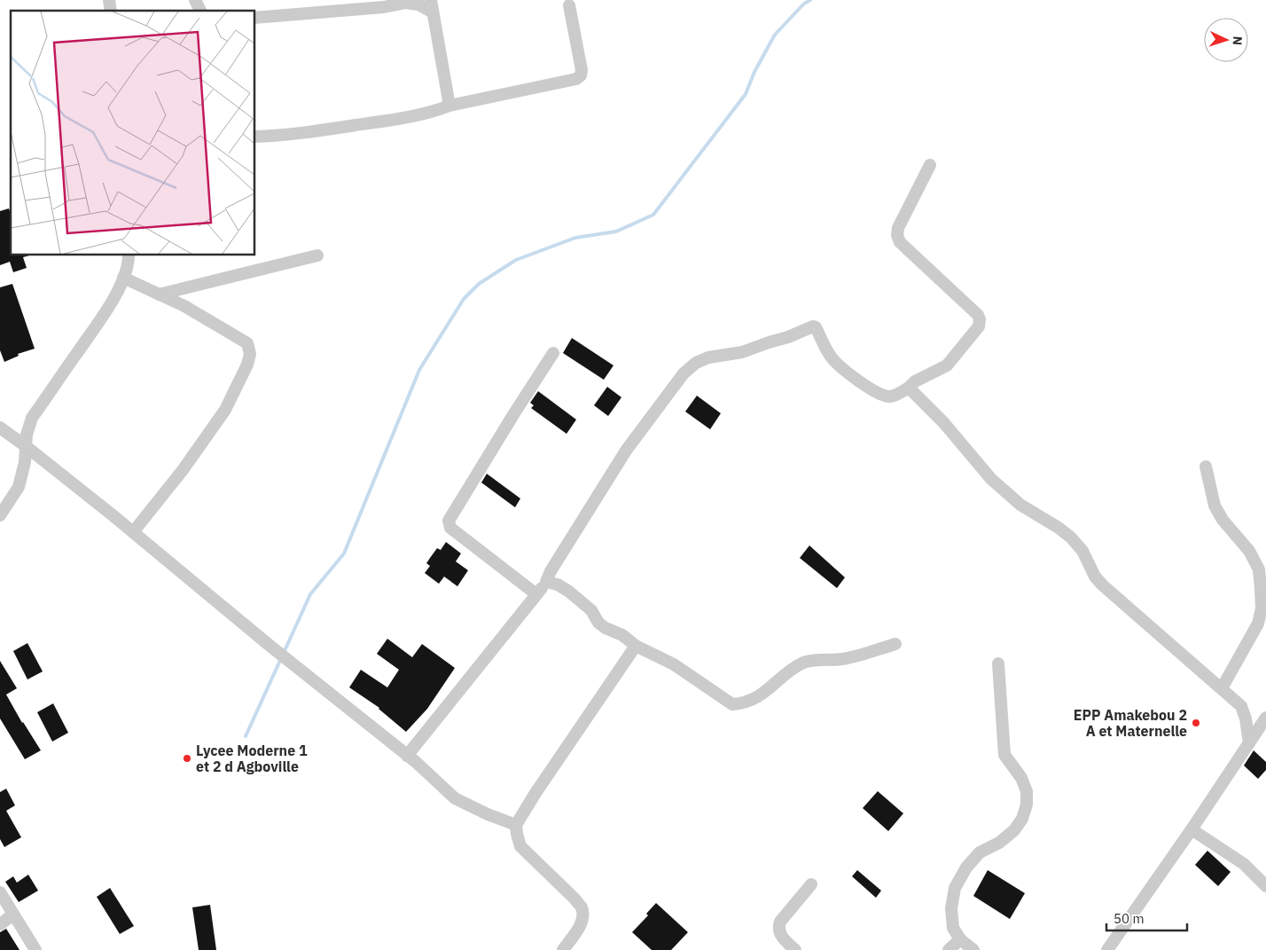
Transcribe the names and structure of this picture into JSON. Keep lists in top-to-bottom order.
{
  "places": ["EPP Amakebou 2 A et Maternelle", "Lycee Moderne 1 et 2 d Agboville"],
  "scale_bar": "50 m",
  "north": "right"
}
